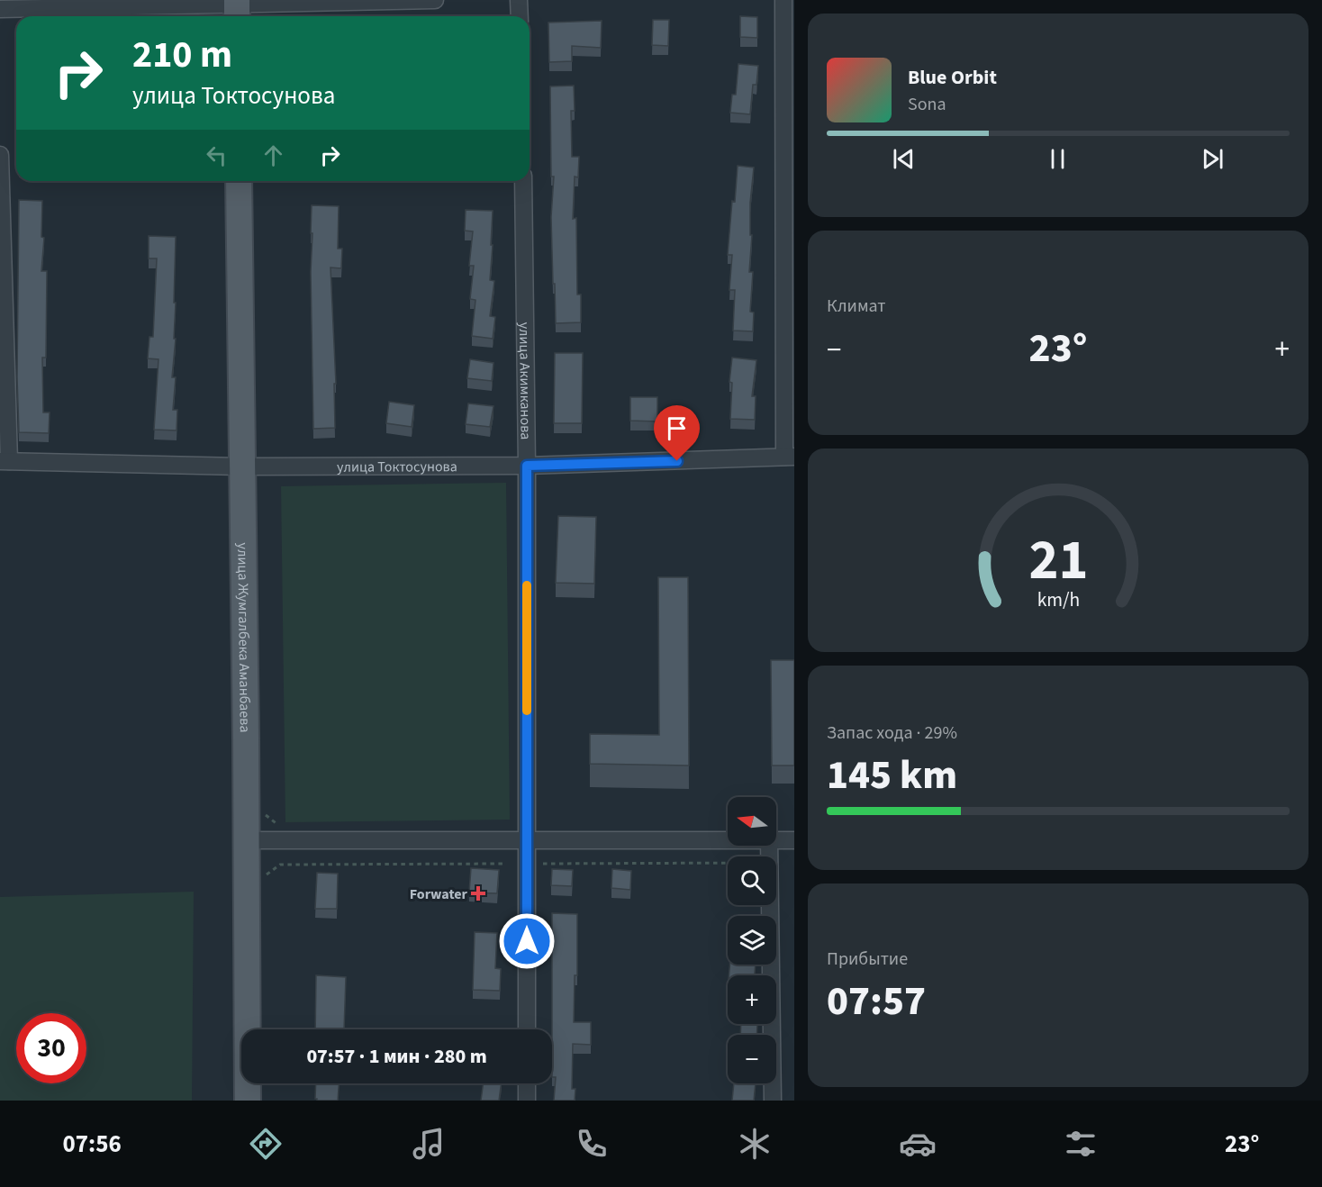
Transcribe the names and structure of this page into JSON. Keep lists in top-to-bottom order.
{
  "streets": {
    "main road": ["улица Жумгалбека Аманбаева"],
    "street": ["улица Акимканова", "улица Токтосунова"]
  },
  "crossings": [
    ["улица Акимканова", "улица Токтосунова"],
    ["улица Токтосунова", "улица Жумгалбека Аманбаева"]
  ],
  "places": {
    "health": ["Forwater"]
  },
  "north": "left",
  "page": {
    "turn": ["210 m", "улица Токтосунова"],
    "song": ["Blue Orbit", "Sona"],
    "tile": [
      "Климат",
      ["Запас хода · 29%", "145 km"],
      ["Прибытие", "07:57"]
    ],
    "heat": ["−", "23°", "+"],
    "map_buttons": ["+", "−"],
    "limit": "30",
    "trip": "07:57 · 1 мин · 280 m",
    "tabs": ["07:56", "23°"],
    "gauge": ["21", "km/h"]
  }
}
